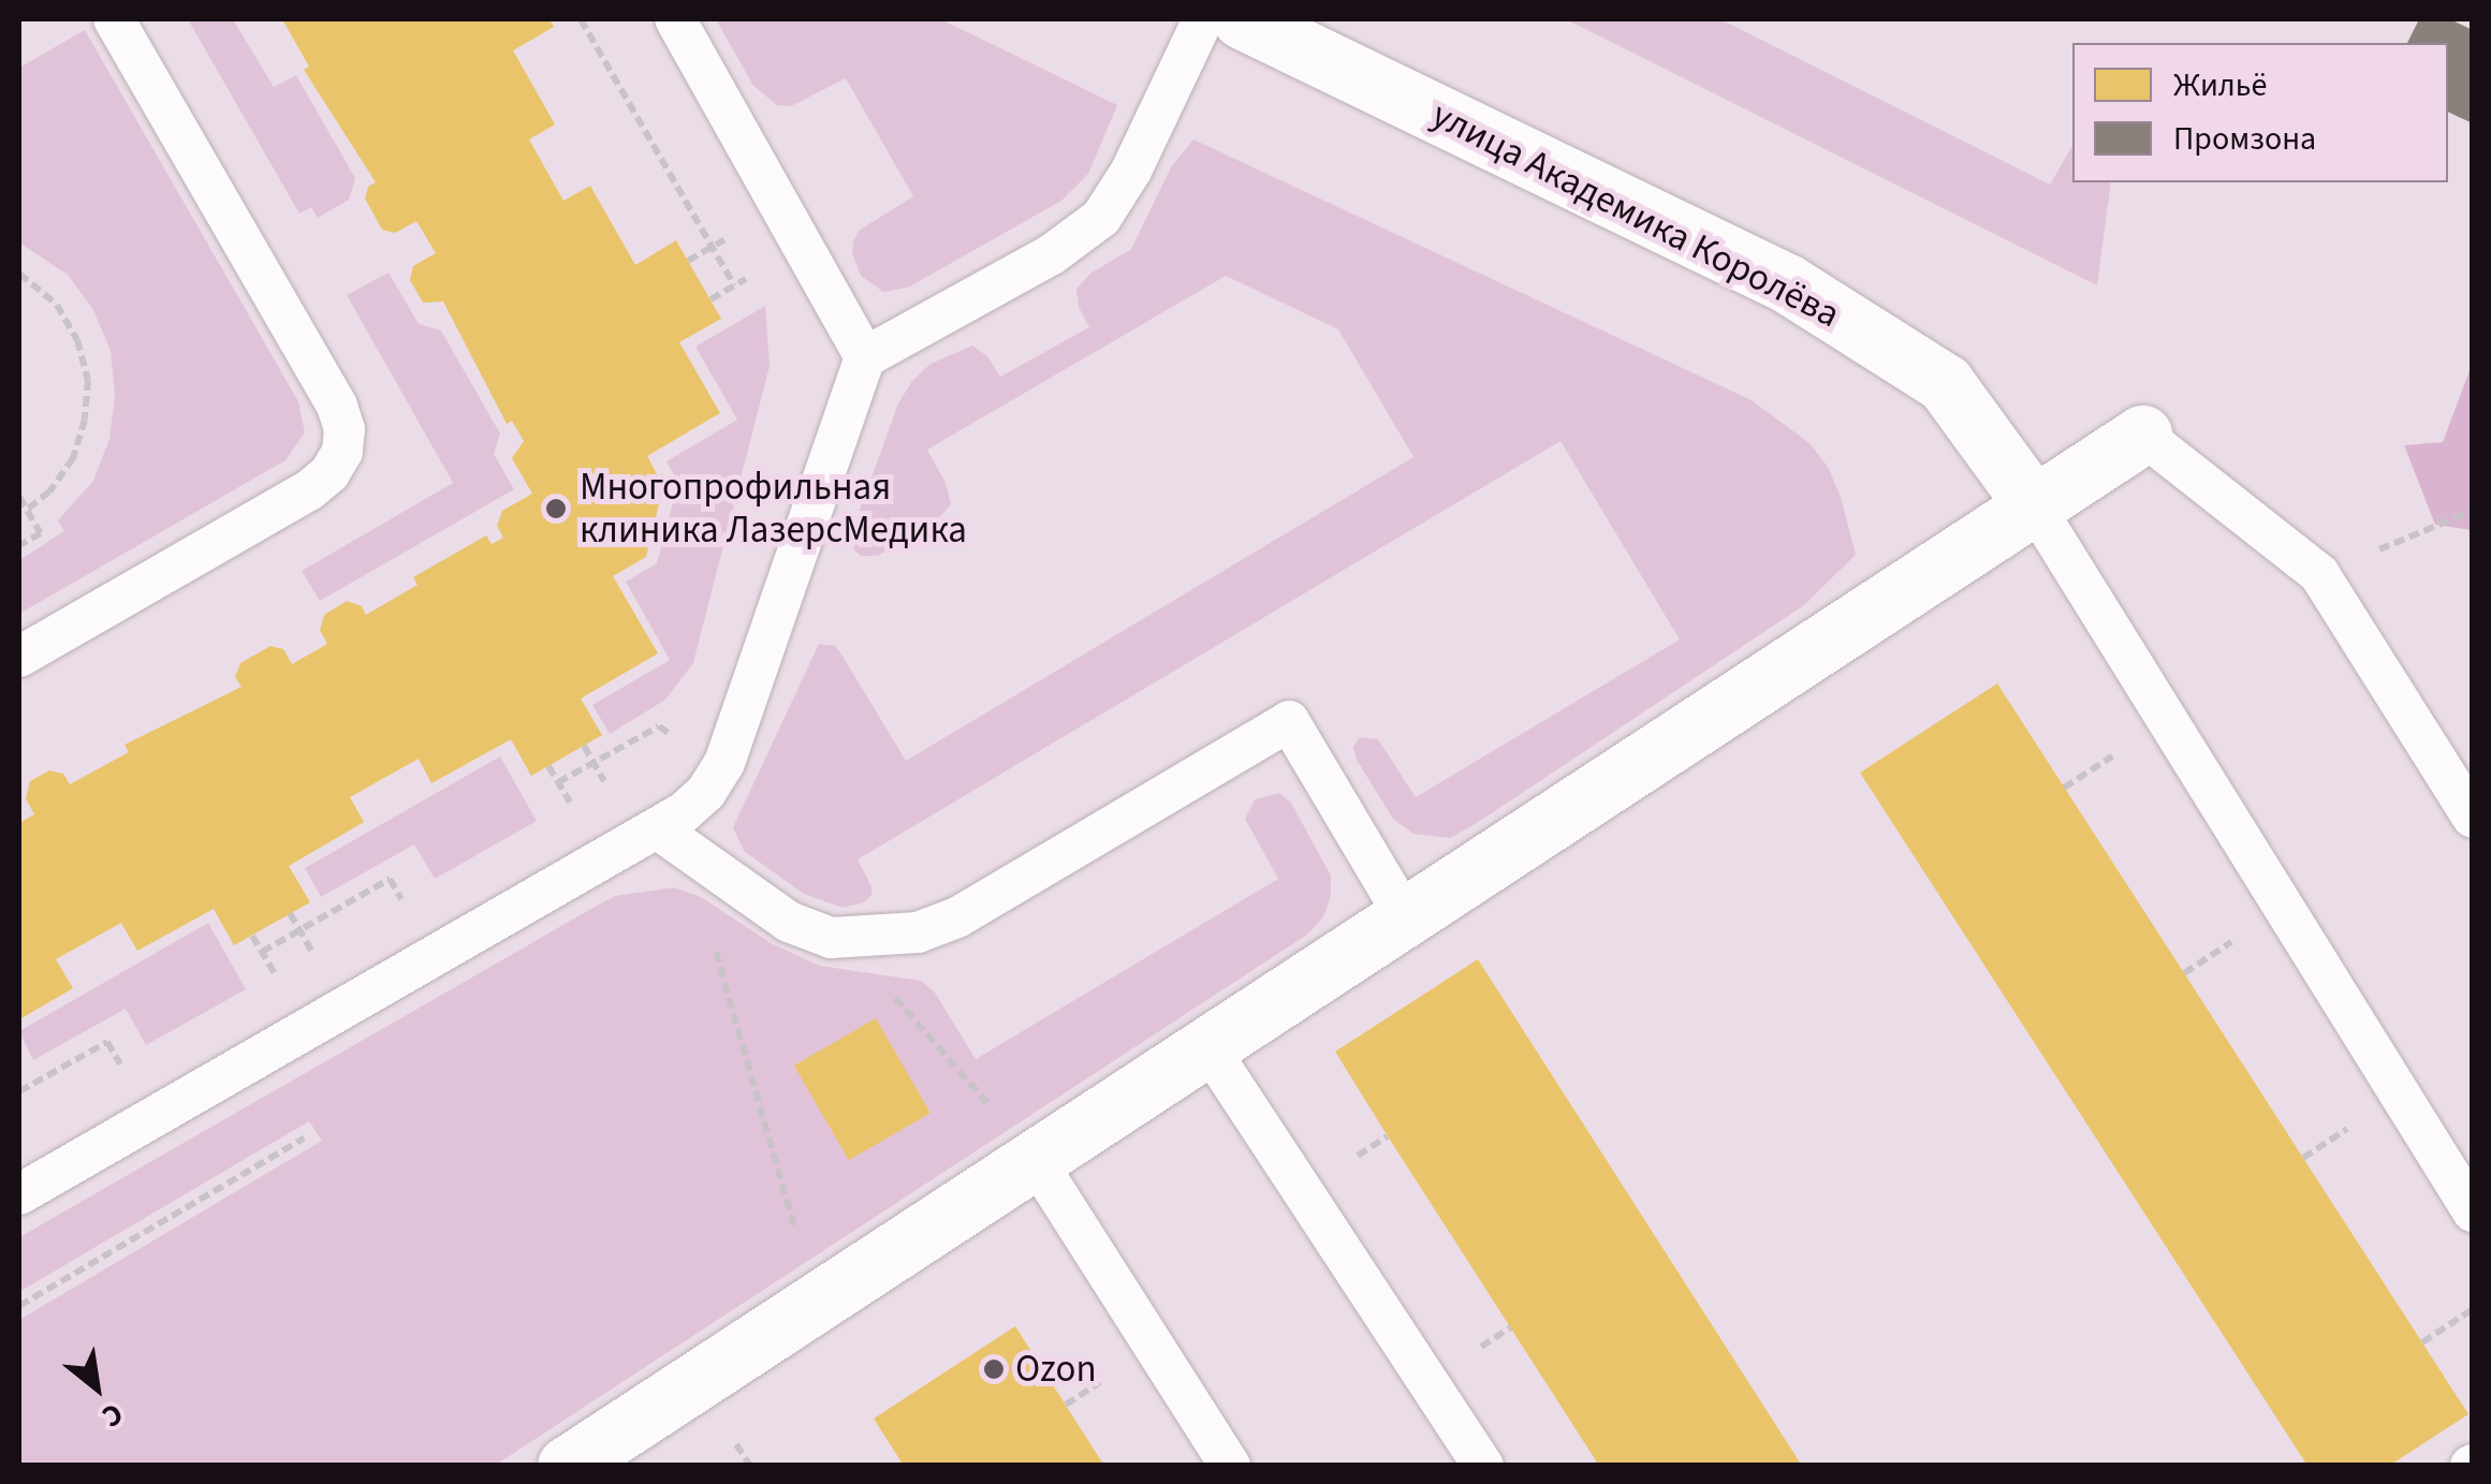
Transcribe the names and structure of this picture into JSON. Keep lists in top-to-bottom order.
{
  "streets": {
    "street": ["улица Академика Королёва"]
  },
  "places": ["Многопрофильная клиника ЛазерсМедика", "Ozon"],
  "legend": ["Жильё", "Промзона"],
  "north": "bottom right"
}
